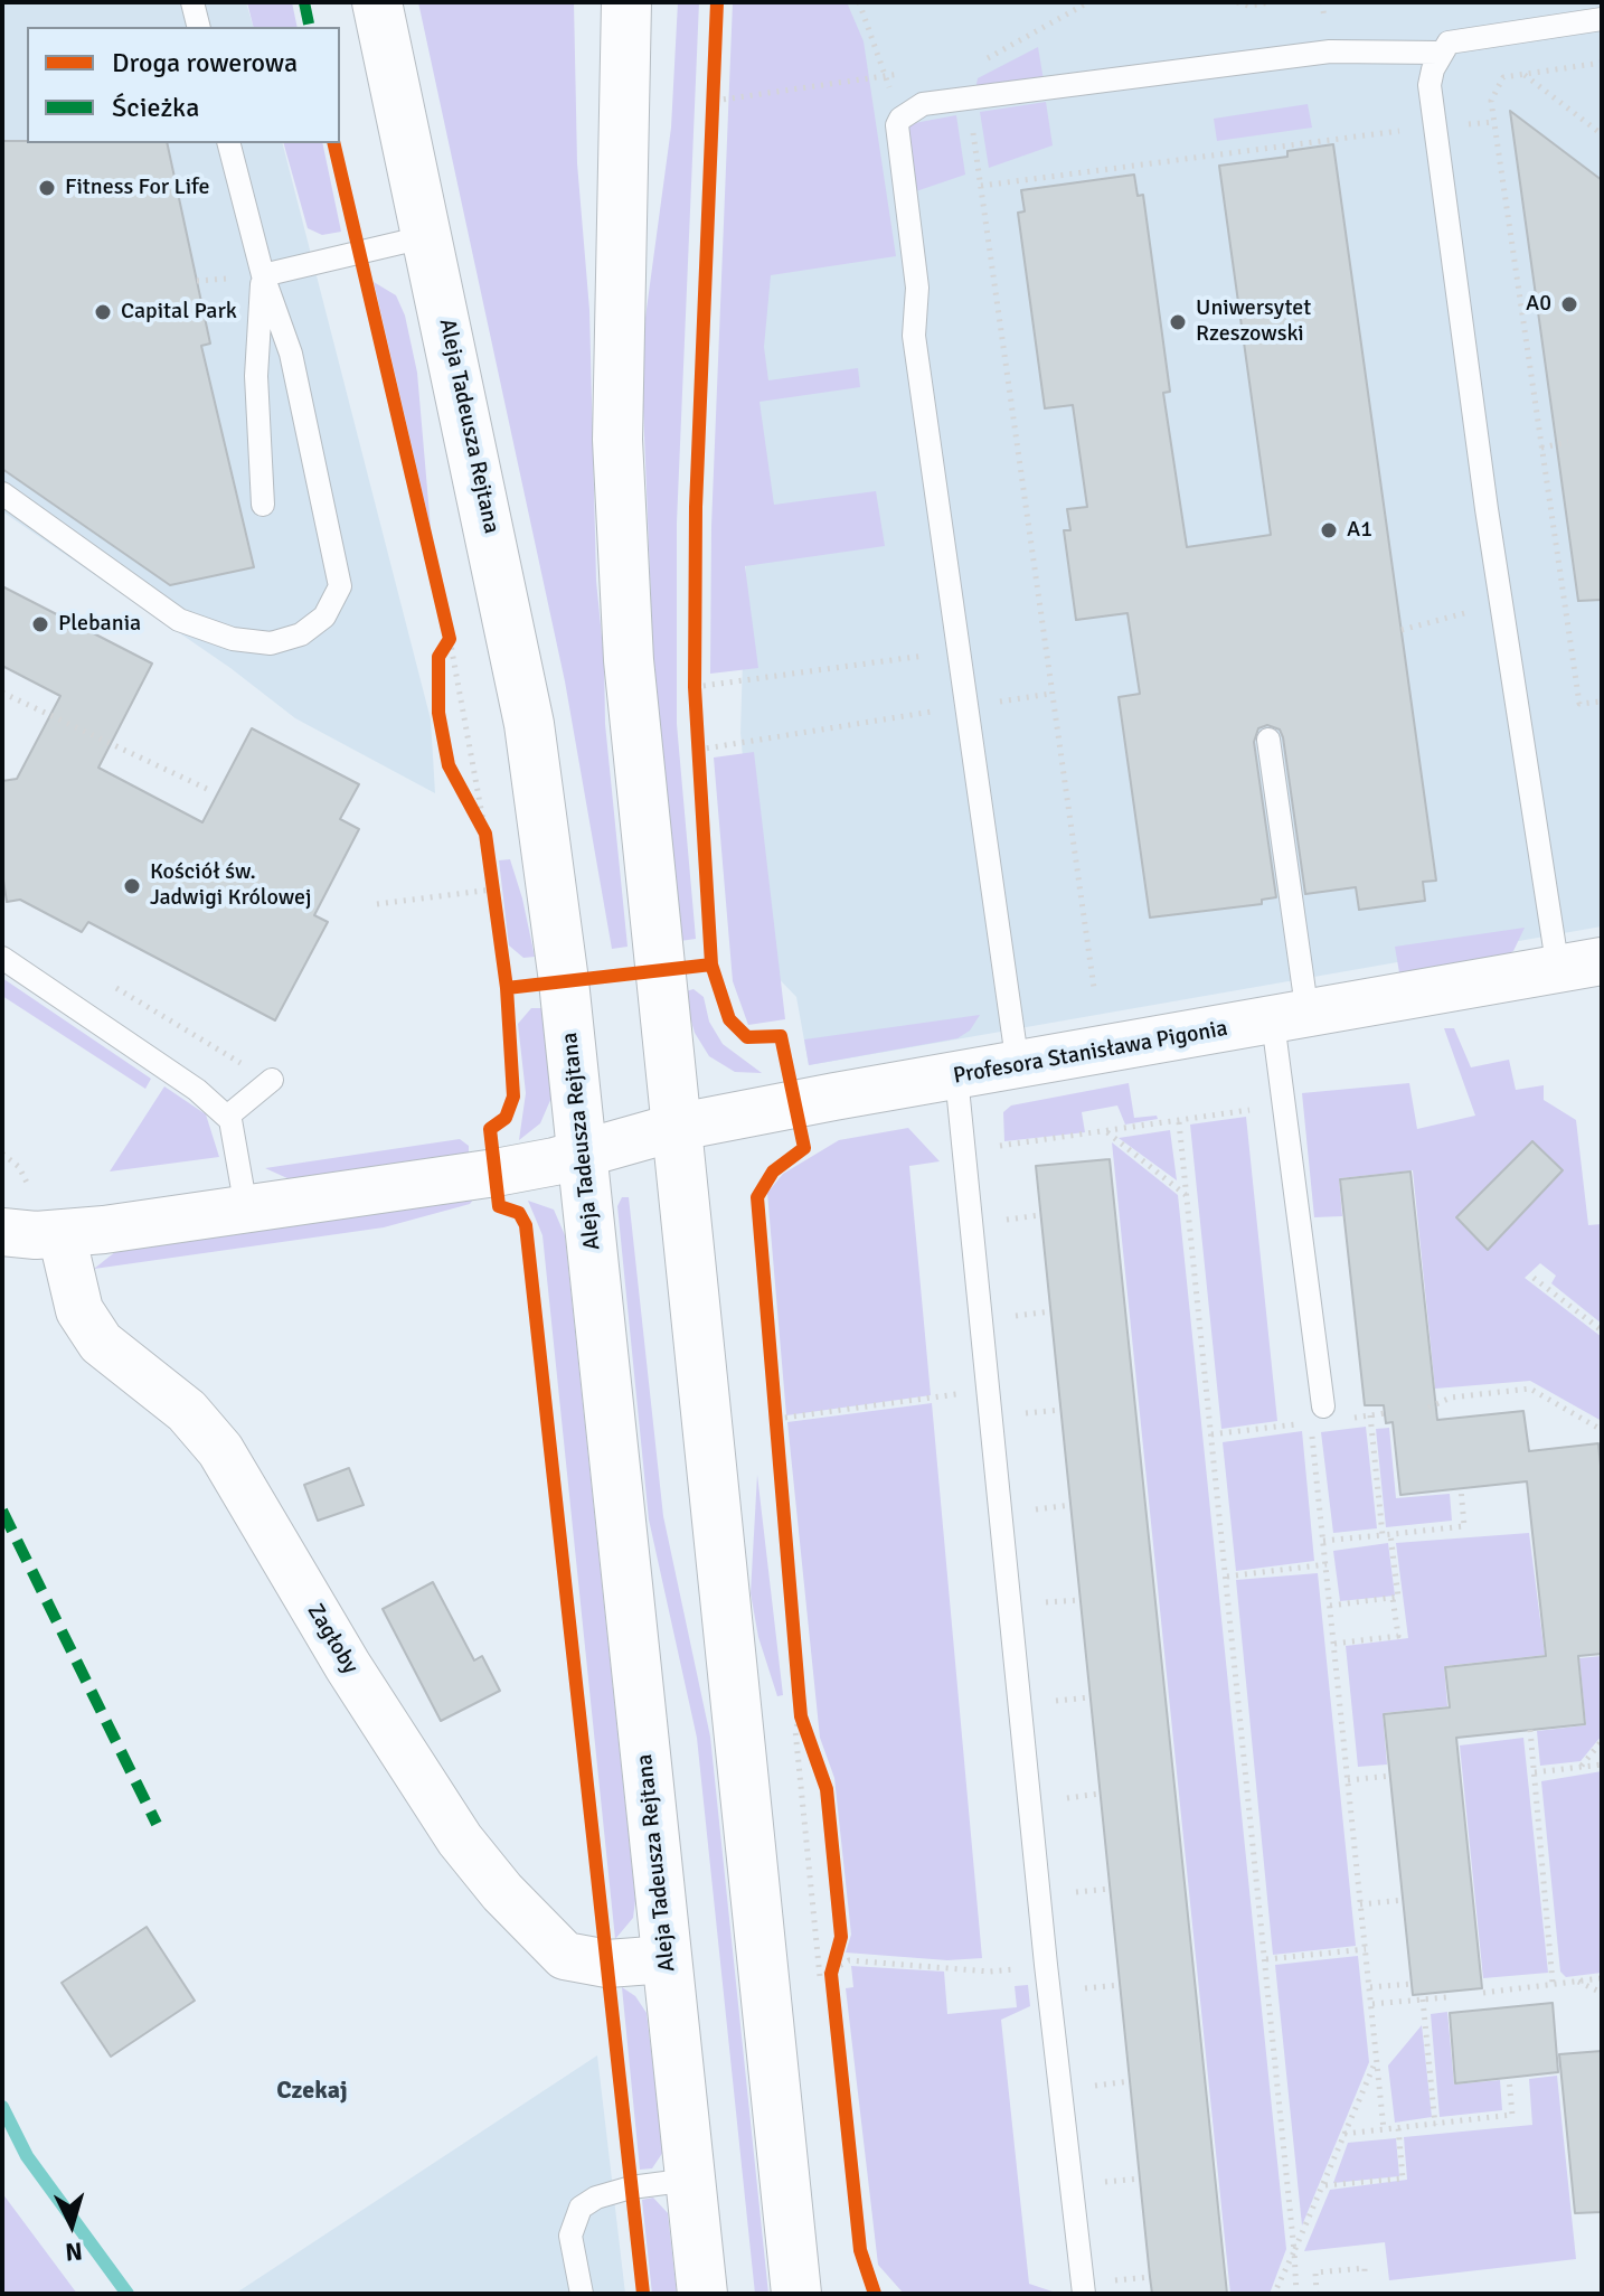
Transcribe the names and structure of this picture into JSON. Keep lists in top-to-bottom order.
{
  "streets": {
    "main road": ["Aleja Tadeusza Rejtana"],
    "street": ["Profesora Stanisława Pigonia", "Zagłoby"]
  },
  "crossings": [
    ["Aleja Tadeusza Rejtana", "Profesora Stanisława Pigonia"],
    ["Aleja Tadeusza Rejtana", "Zagłoby"]
  ],
  "districts": ["Czekaj"],
  "places": [
    "Fitness For Life",
    "A0",
    "Capital Park",
    "Uniwersytet Rzeszowski",
    "A1",
    "Plebania",
    "Kościół św. Jadwigi Królowej"
  ],
  "legend": ["Droga rowerowa", "Ścieżka"],
  "north": "bottom"
}
